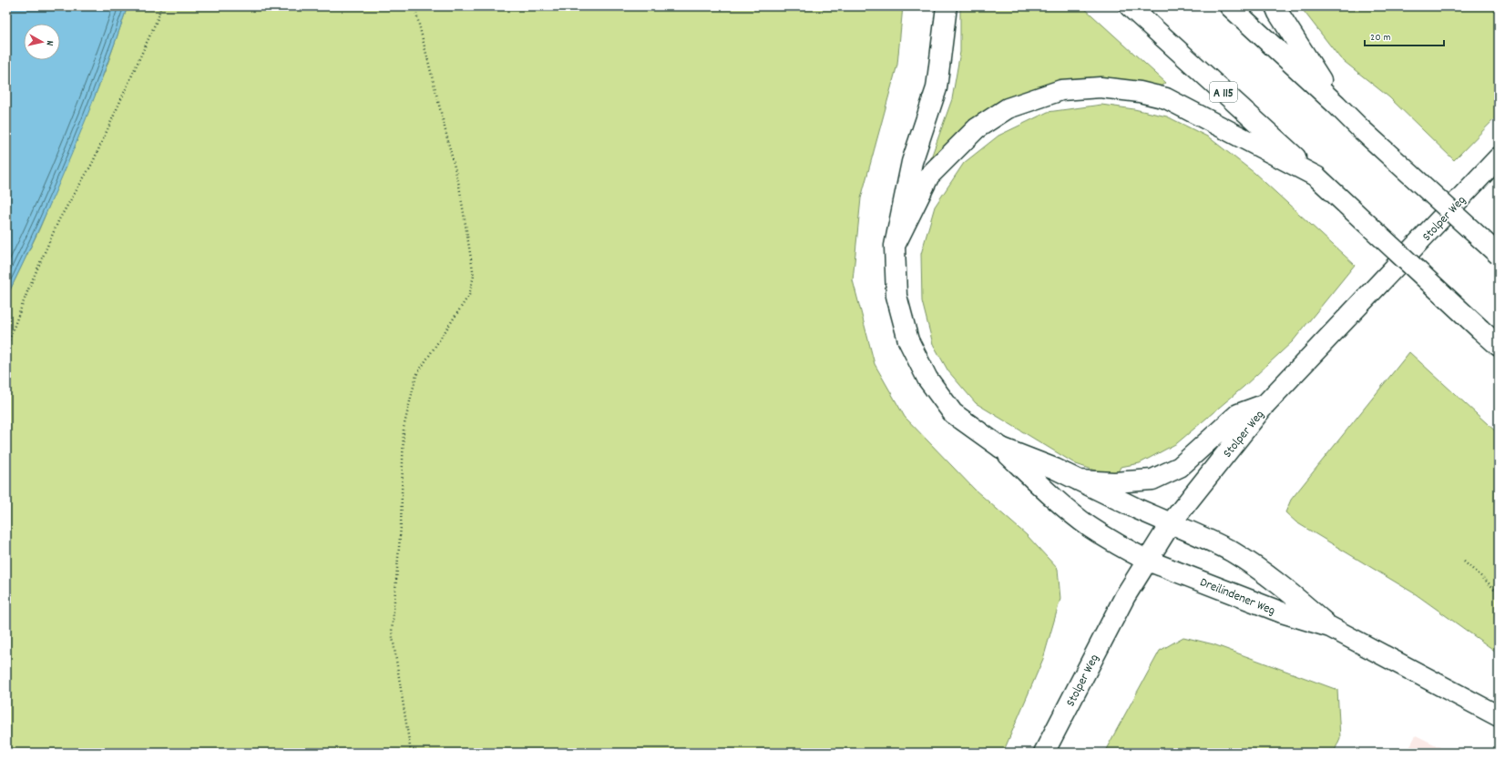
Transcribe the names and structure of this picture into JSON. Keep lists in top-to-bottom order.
{
  "streets": {
    "main road": ["A 115", "Stolper Weg", "Dreilindener Weg"]
  },
  "crossings": [
    ["Stolper Weg", "Dreilindener Weg"]
  ],
  "scale_bar": "20 m",
  "north": "right"
}
